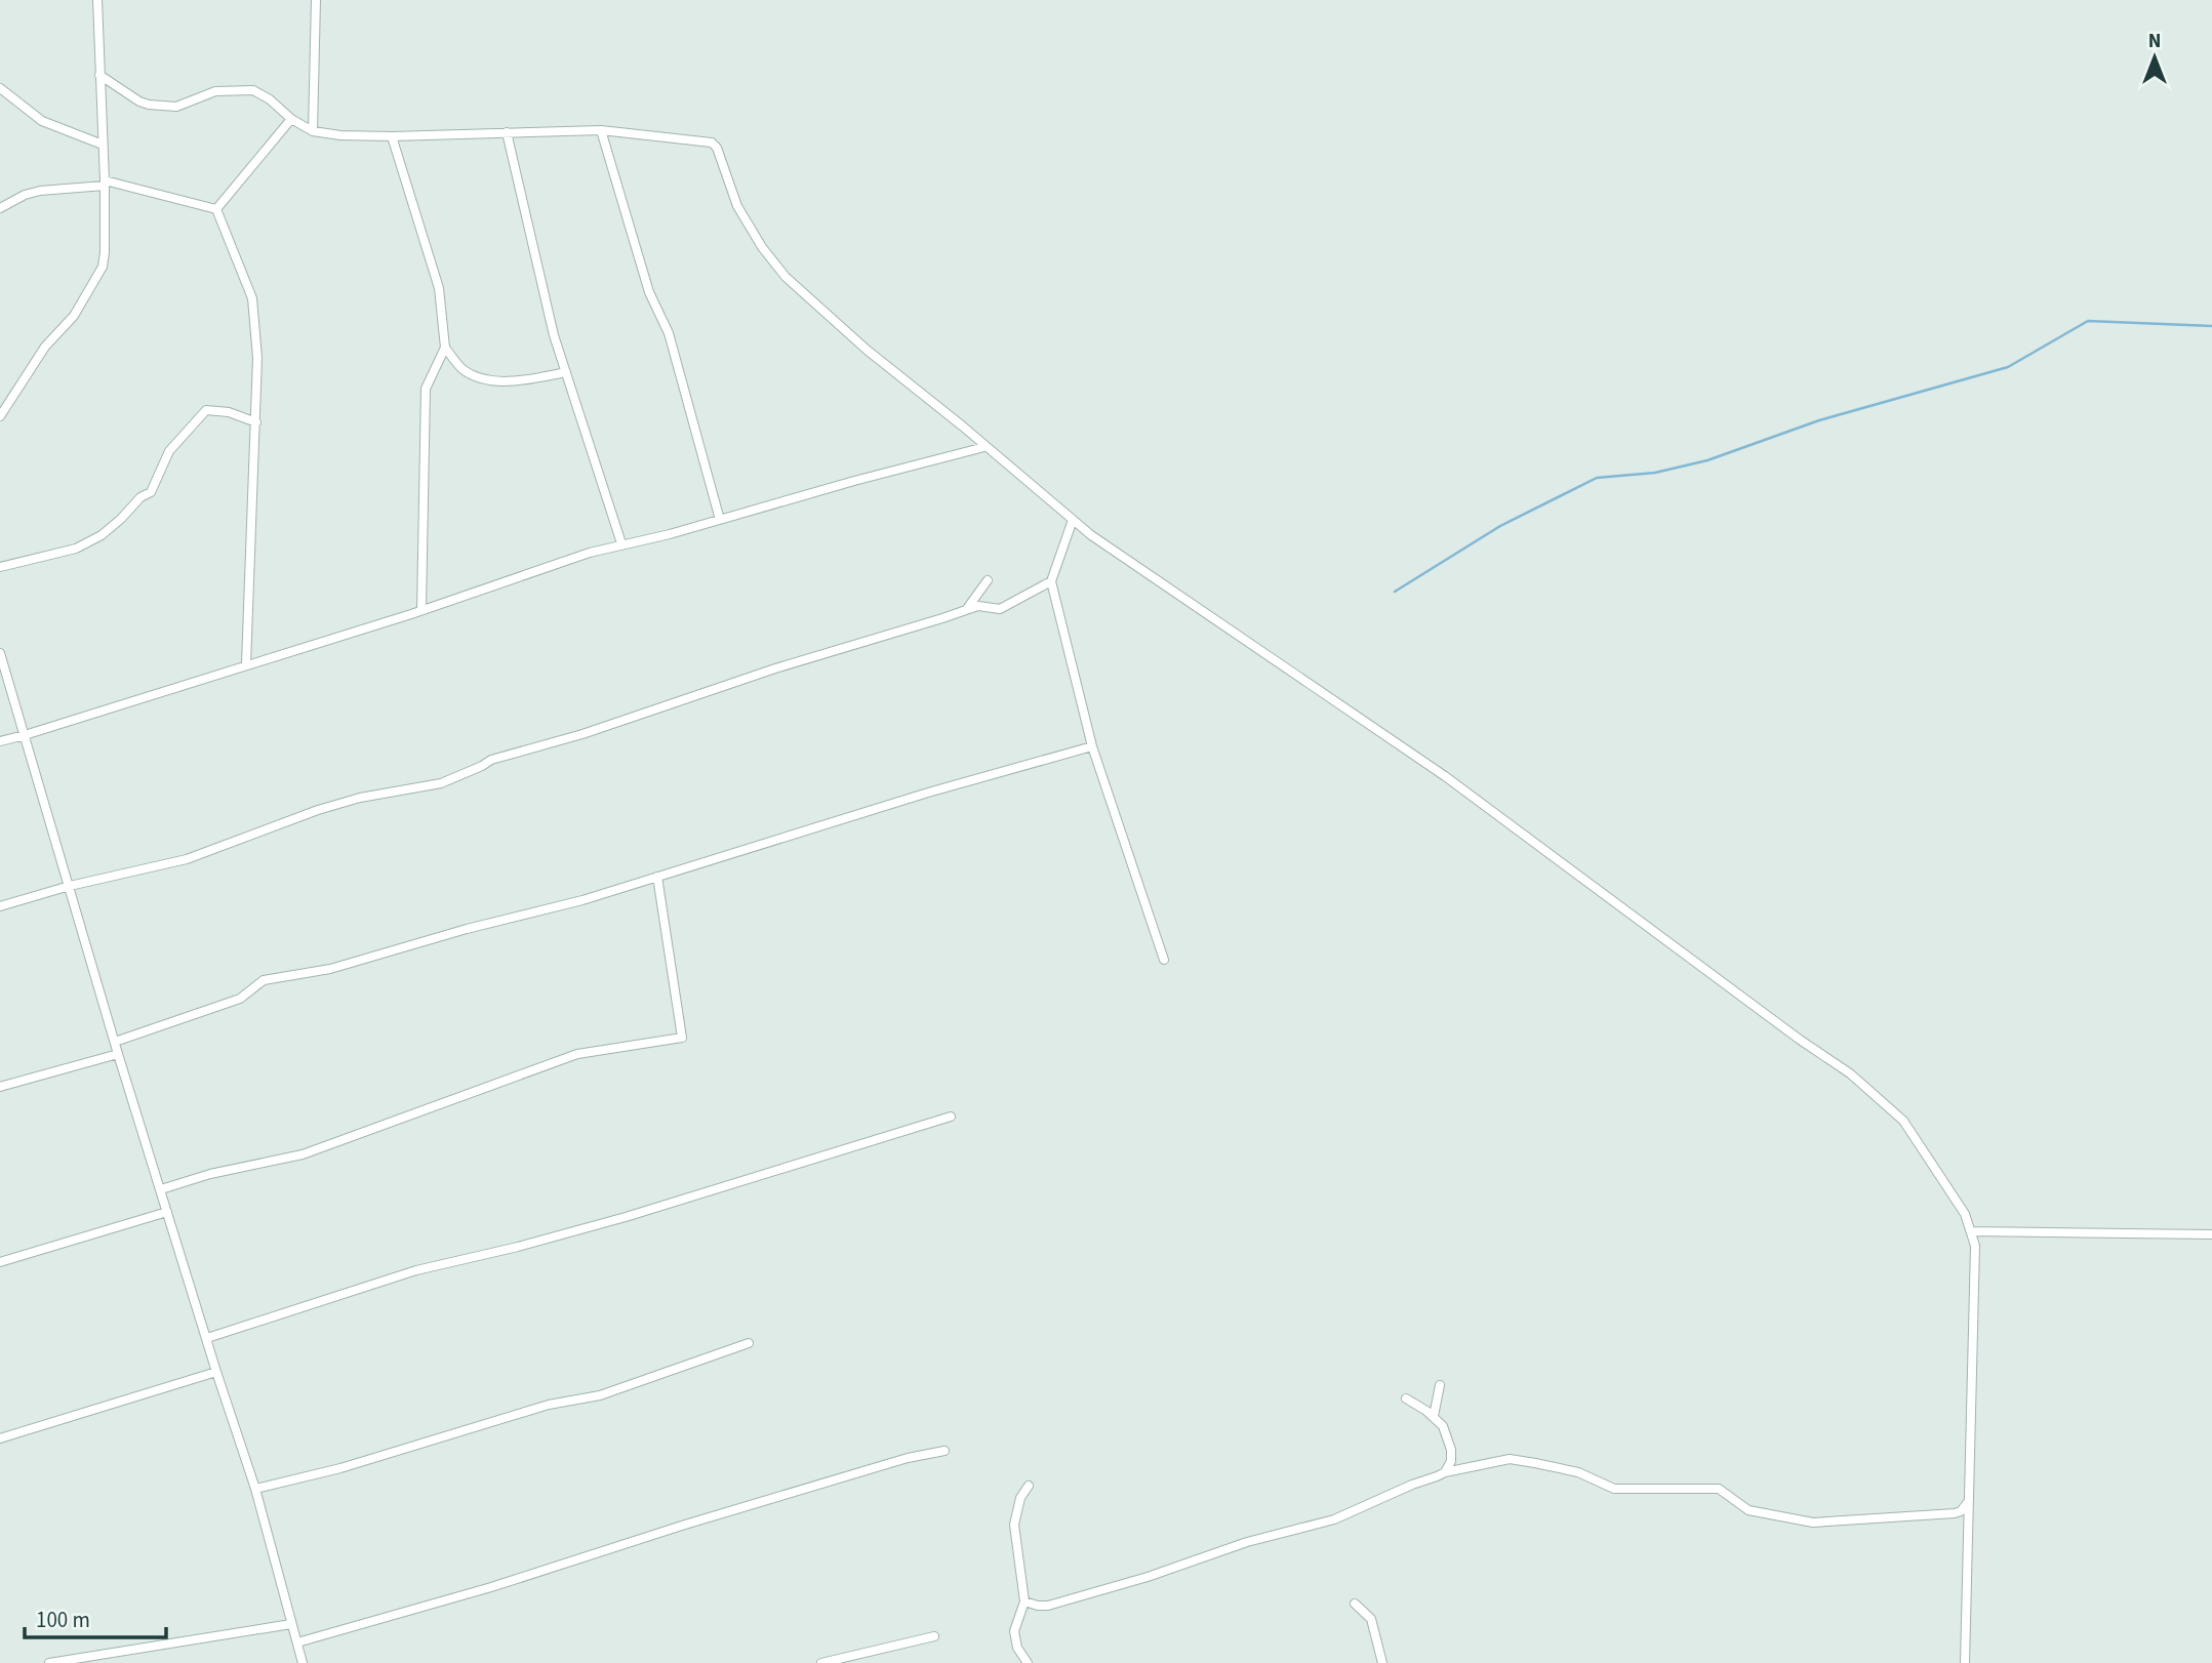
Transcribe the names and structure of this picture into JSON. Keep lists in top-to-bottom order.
{
  "scale_bar": "100 m",
  "north": "top"
}
